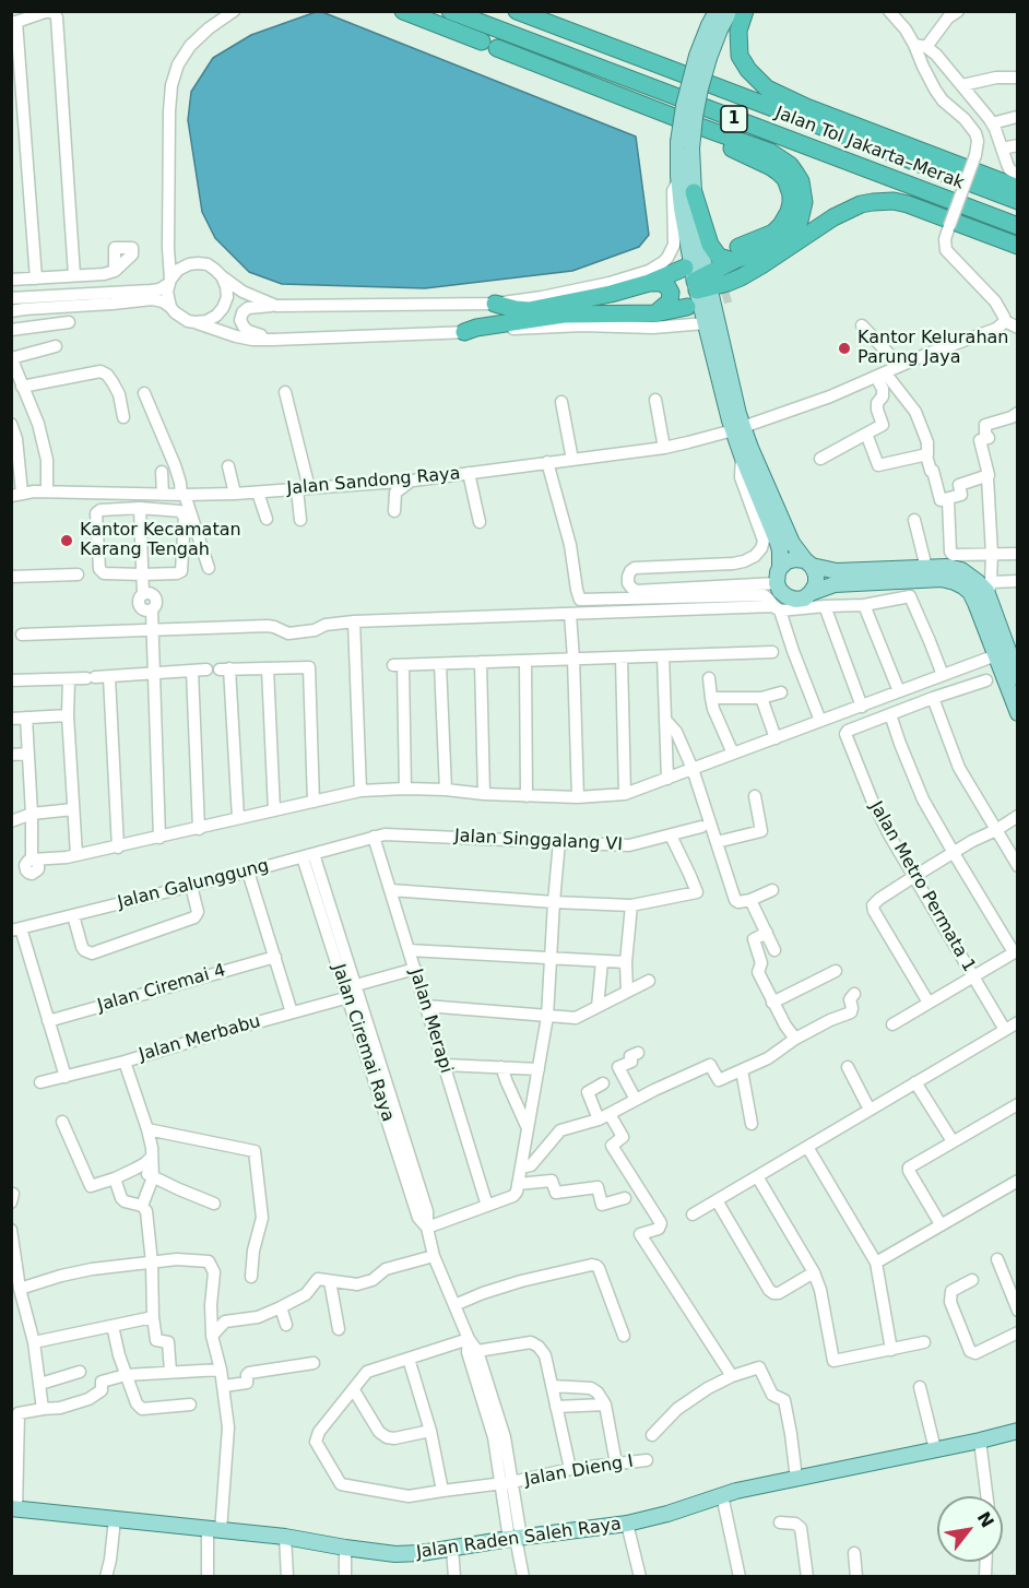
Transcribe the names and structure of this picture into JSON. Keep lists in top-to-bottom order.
{
  "streets": {
    "highway": ["1", "Jalan Tol Jakarta–Merak"],
    "main road": ["Jalan Raden Saleh Raya"],
    "street": [
      "Jalan Sandong Raya",
      "Jalan Singgalang VI",
      "Jalan Galunggung",
      "Jalan Metro Permata 1",
      "Jalan Ciremai 4",
      "Jalan Merapi",
      "Jalan Merbabu",
      "Jalan Ciremai Raya",
      "Jalan Dieng I"
    ]
  },
  "crossings": [
    ["Jalan Singgalang VI", "Jalan Galunggung"],
    ["Jalan Singgalang VI", "Jalan Merapi"],
    ["Jalan Galunggung", "Jalan Merapi"],
    ["Jalan Galunggung", "Jalan Ciremai Raya"],
    ["Jalan Merapi", "Jalan Merbabu"],
    ["Jalan Merbabu", "Jalan Ciremai Raya"],
    ["Jalan Ciremai Raya", "Jalan Dieng I"],
    ["Jalan Ciremai Raya", "Jalan Raden Saleh Raya"]
  ],
  "places": ["Kantor Kelurahan Parung Jaya", "Kantor Kecamatan Karang Tengah"],
  "north": "top right"
}
